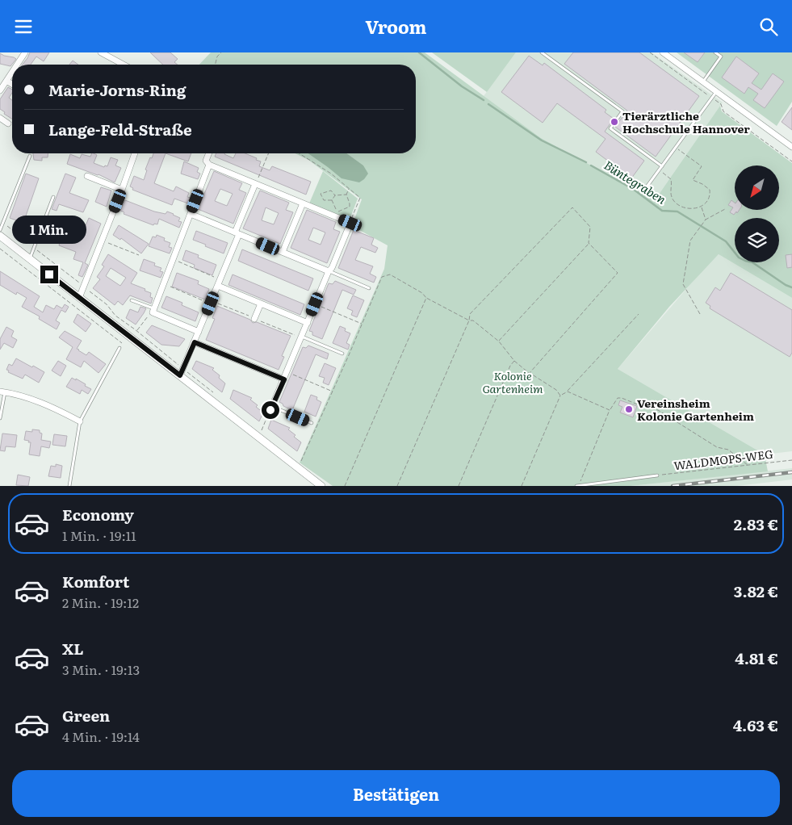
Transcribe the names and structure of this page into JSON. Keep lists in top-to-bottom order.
{
  "streets": {
    "path": ["WALDMOPS-WEG"]
  },
  "water": ["Büntegraben"],
  "parks": ["Kolonie Gartenheim"],
  "places": ["Tierärztliche Hochschule Hannover", "Vereinsheim Kolonie Gartenheim"],
  "north": "bottom left",
  "page": {
    "header": "Vroom",
    "banner": ["Marie-Jorns-Ring", "Lange-Feld-Straße"],
    "bubble": "1 Min.",
    "list": [
      {
        "name": "Economy",
        "note": "1 Min. · 19:11",
        "value": "2.83 €"
      },
      {
        "name": "Komfort",
        "note": "2 Min. · 19:12",
        "value": "3.82 €"
      },
      {
        "name": "XL",
        "note": "3 Min. · 19:13",
        "value": "4.81 €"
      },
      {
        "name": "Green",
        "note": "4 Min. · 19:14",
        "value": "4.63 €"
      }
    ],
    "buttons": "Bestätigen"
  }
}
